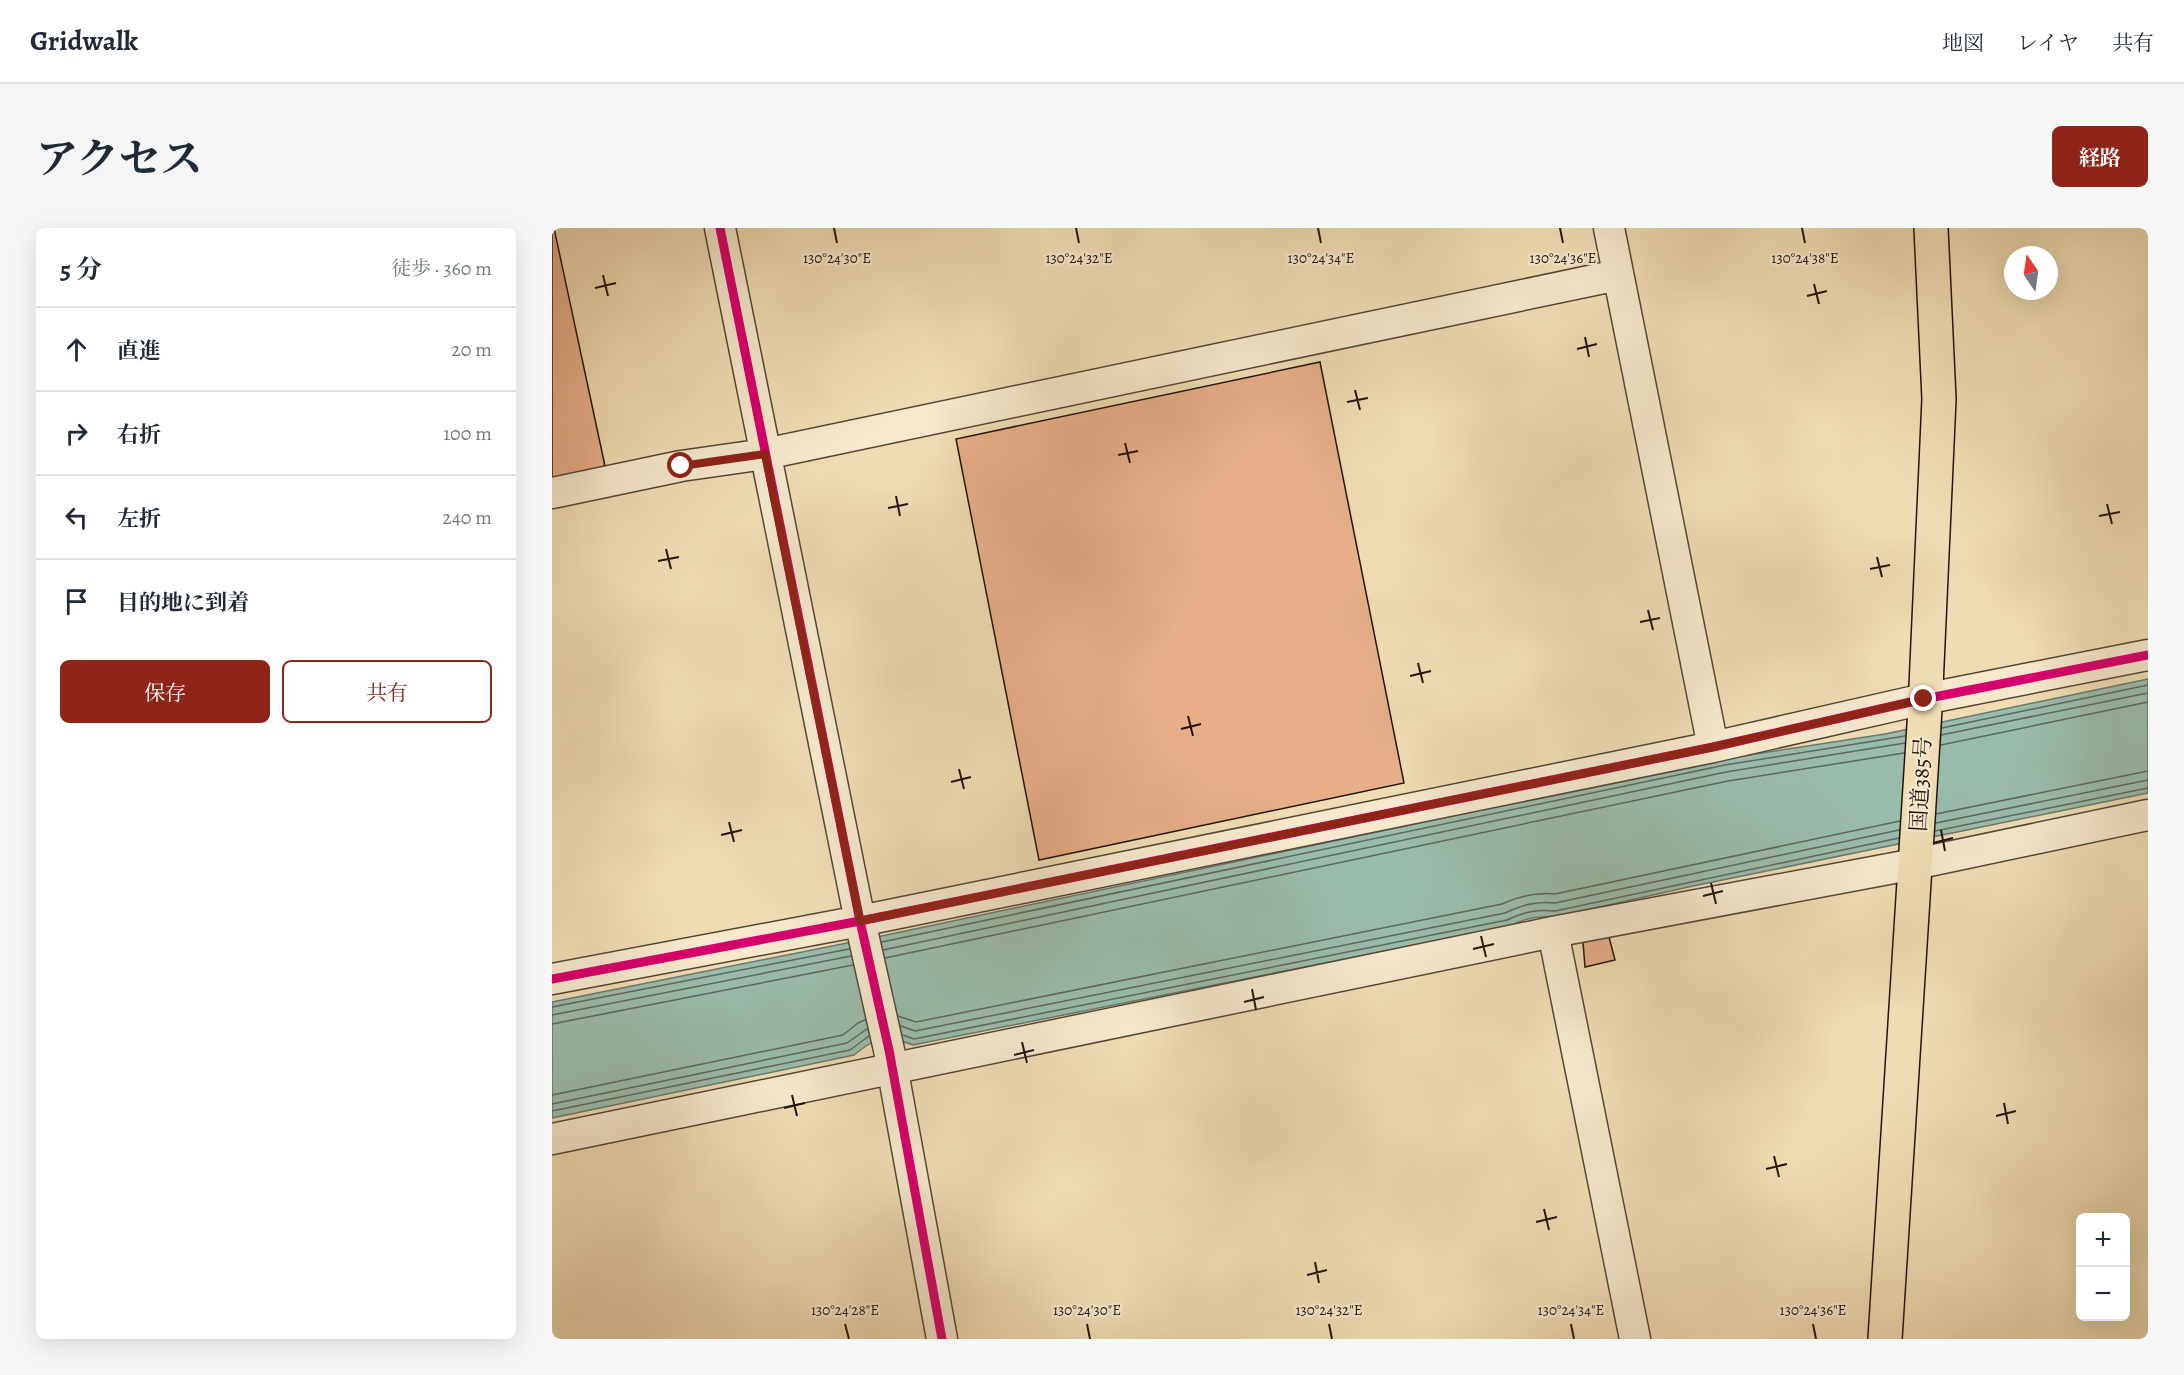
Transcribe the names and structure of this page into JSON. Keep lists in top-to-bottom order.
{
  "streets": {
    "highway": ["国道385号"]
  },
  "north": "top",
  "page": {
    "header": "Gridwalk",
    "nav": ["地図", "レイヤ", "共有"],
    "title": "アクセス",
    "buttons": [
      "経路",
      ["保存", "共有"]
    ],
    "heading": ["5 分", "徒歩 · 360 m"],
    "list": [
      ["直進", "20 m"],
      ["右折", "100 m"],
      ["左折", "240 m"],
      "目的地に到着"
    ],
    "map_buttons": ["+", "−"]
  },
  "coordinates": [
    "130°24'30\"E",
    "130°24'32\"E",
    "130°24'34\"E",
    "130°24'36\"E",
    "130°24'38\"E",
    "130°24'28\"E"
  ]
}
